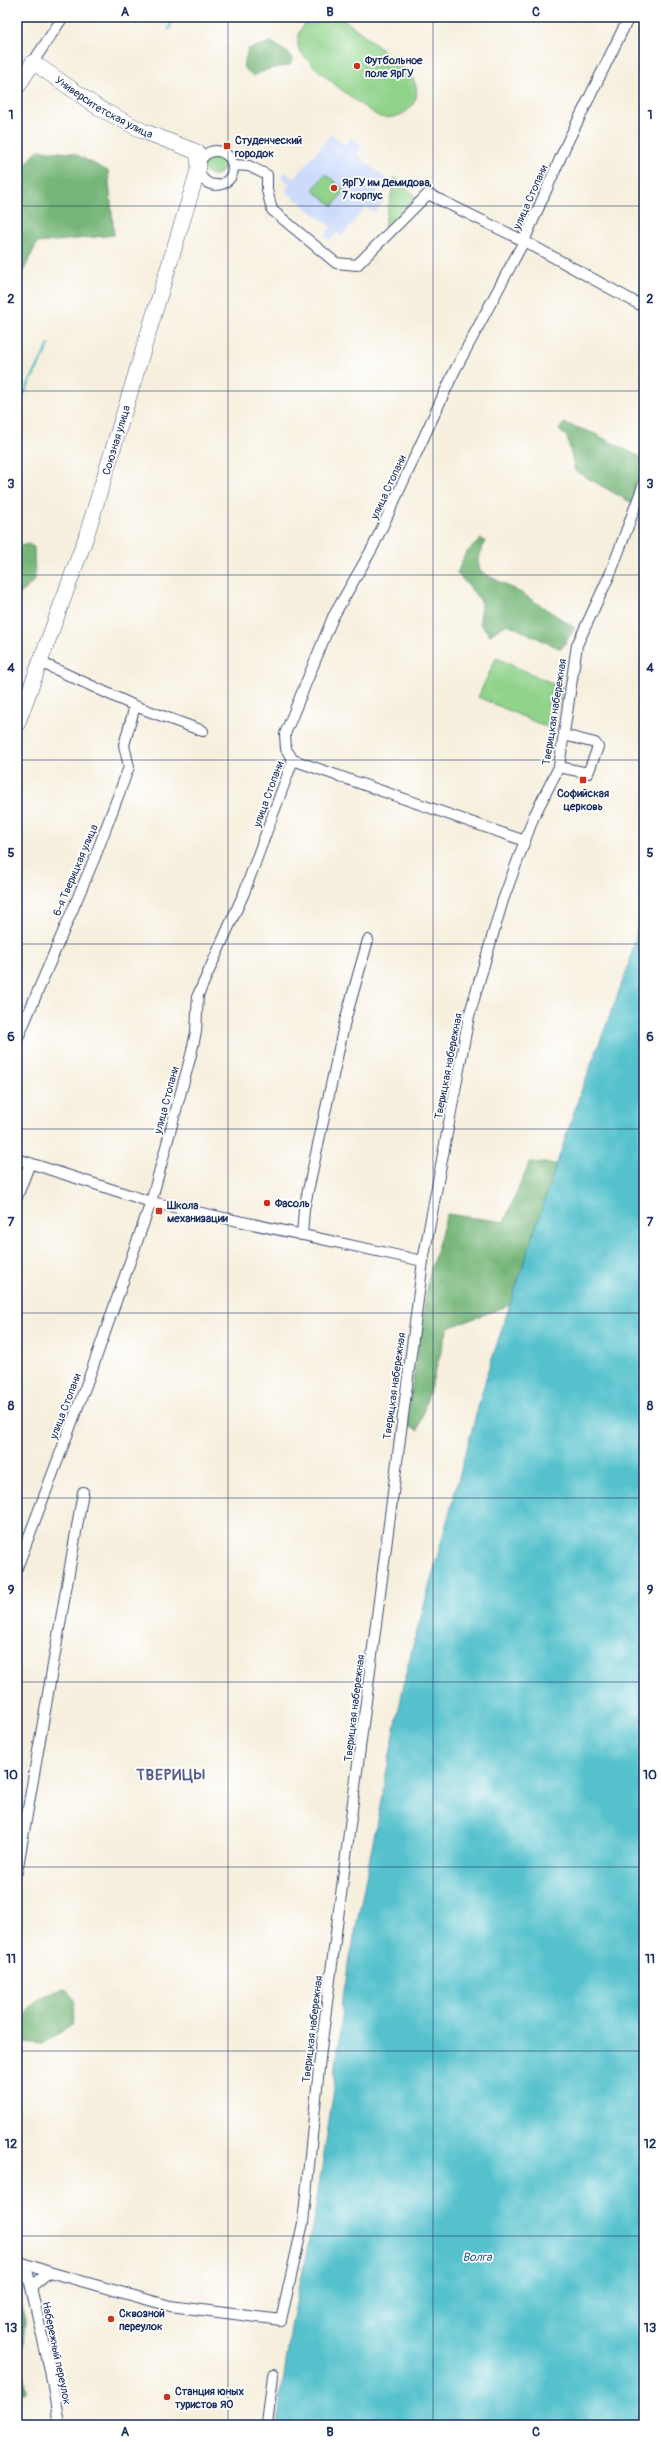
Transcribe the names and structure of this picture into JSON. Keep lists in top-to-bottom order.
{
  "streets": {
    "street": [
      "Университетская улица",
      "улица Стопани",
      "Союзная улица",
      "Тверицкая набережная",
      "6-я Тверицкая улица",
      "Набережный переулок"
    ]
  },
  "crossings": [
    ["Университетская улица", "Союзная улица"]
  ],
  "districts": ["ТВЕРИЦЫ"],
  "water": ["Волга"],
  "places": {
    "other": [
      "Футбольное поле ЯрГУ",
      "ЯрГУ им Демидова, 7 корпус",
      "Фасоль",
      "Сквозной переулок",
      "Станция юных туристов ЯО"
    ],
    "transit": ["Студенческий городок", "Софийская церковь", "Школа механизации"]
  },
  "grid": {
    "columns": ["A", "B", "C"],
    "rows": [
      "1",
      "2",
      "3",
      "4",
      "5",
      "6",
      "7",
      "8",
      "9",
      "10",
      "11",
      "12",
      "13"
    ]
  }
}
